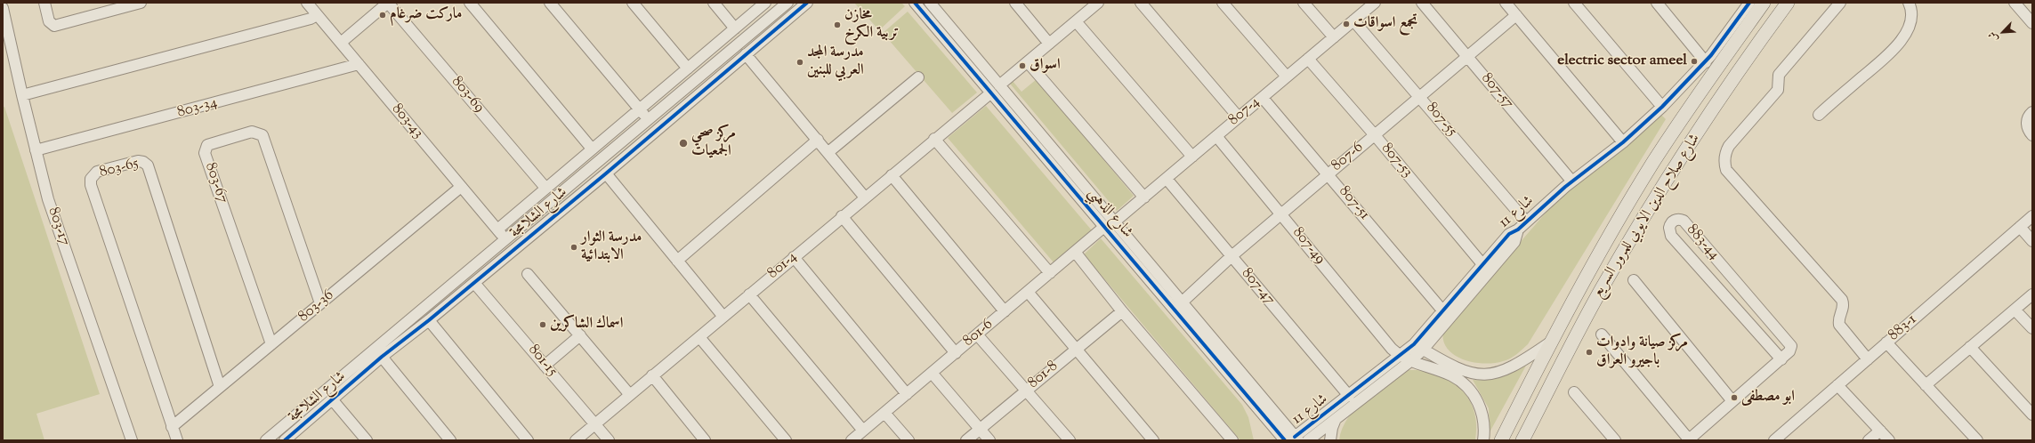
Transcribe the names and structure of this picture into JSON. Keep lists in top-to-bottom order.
{
  "streets": {
    "main road": ["شارع صلاح الدين الايوبي للمرور السريع"],
    "street": [
      "807-57",
      "803-69",
      "803-34",
      "807-4",
      "807-55",
      "803-43",
      "807-6",
      "807-53",
      "803-65",
      "803-67",
      "807-51",
      "شارع 11",
      "شارع الشلامجة",
      "شارع الذهبي",
      "803-17",
      "883-44",
      "807-49",
      "801-4",
      "807-47",
      "803-36",
      "883-1",
      "801-6",
      "801-15",
      "801-8"
    ]
  },
  "crossings": [
    ["807-57", "807-6"],
    ["807-57", "شارع 11"],
    ["803-34", "803-43"],
    ["803-34", "803-17"],
    ["807-4", "807-55"],
    ["807-4", "807-53"],
    ["807-4", "807-51"],
    ["807-4", "شارع الذهبي"],
    ["807-4", "807-49"],
    ["807-4", "807-47"],
    ["807-4", "801-6"],
    ["807-55", "807-6"],
    ["807-55", "شارع 11"],
    ["803-43", "شارع الشلامجة"],
    ["803-43", "803-36"],
    ["807-6", "807-53"],
    ["807-6", "807-51"],
    ["807-6", "شارع الذهبي"],
    ["807-6", "807-49"],
    ["807-6", "807-47"],
    ["807-53", "شارع 11"],
    ["803-65", "803-36"],
    ["803-67", "803-36"],
    ["807-51", "شارع 11"],
    ["شارع 11", "شارع الذهبي"],
    ["شارع 11", "807-49"],
    ["شارع 11", "807-47"],
    ["شارع الشلامجة", "801-15"],
    ["شارع الذهبي", "801-4"],
    ["شارع الذهبي", "801-6"],
    ["801-4", "801-15"]
  ],
  "places": [
    "ماركت ضرغام",
    "تجمع اسواقات",
    "مخازن تربية الكرخ",
    "electric sector ameel",
    "مدرسة المجد العربي للبنين",
    "اسواق",
    "مركز صحي الجمعيات",
    "مدرسة الثوار الابتدائية",
    "اسماك الشاكرين",
    "مركز صيانة وادوات باجيرو العراق",
    "ابو مصطفى"
  ],
  "north": "bottom left"
}
